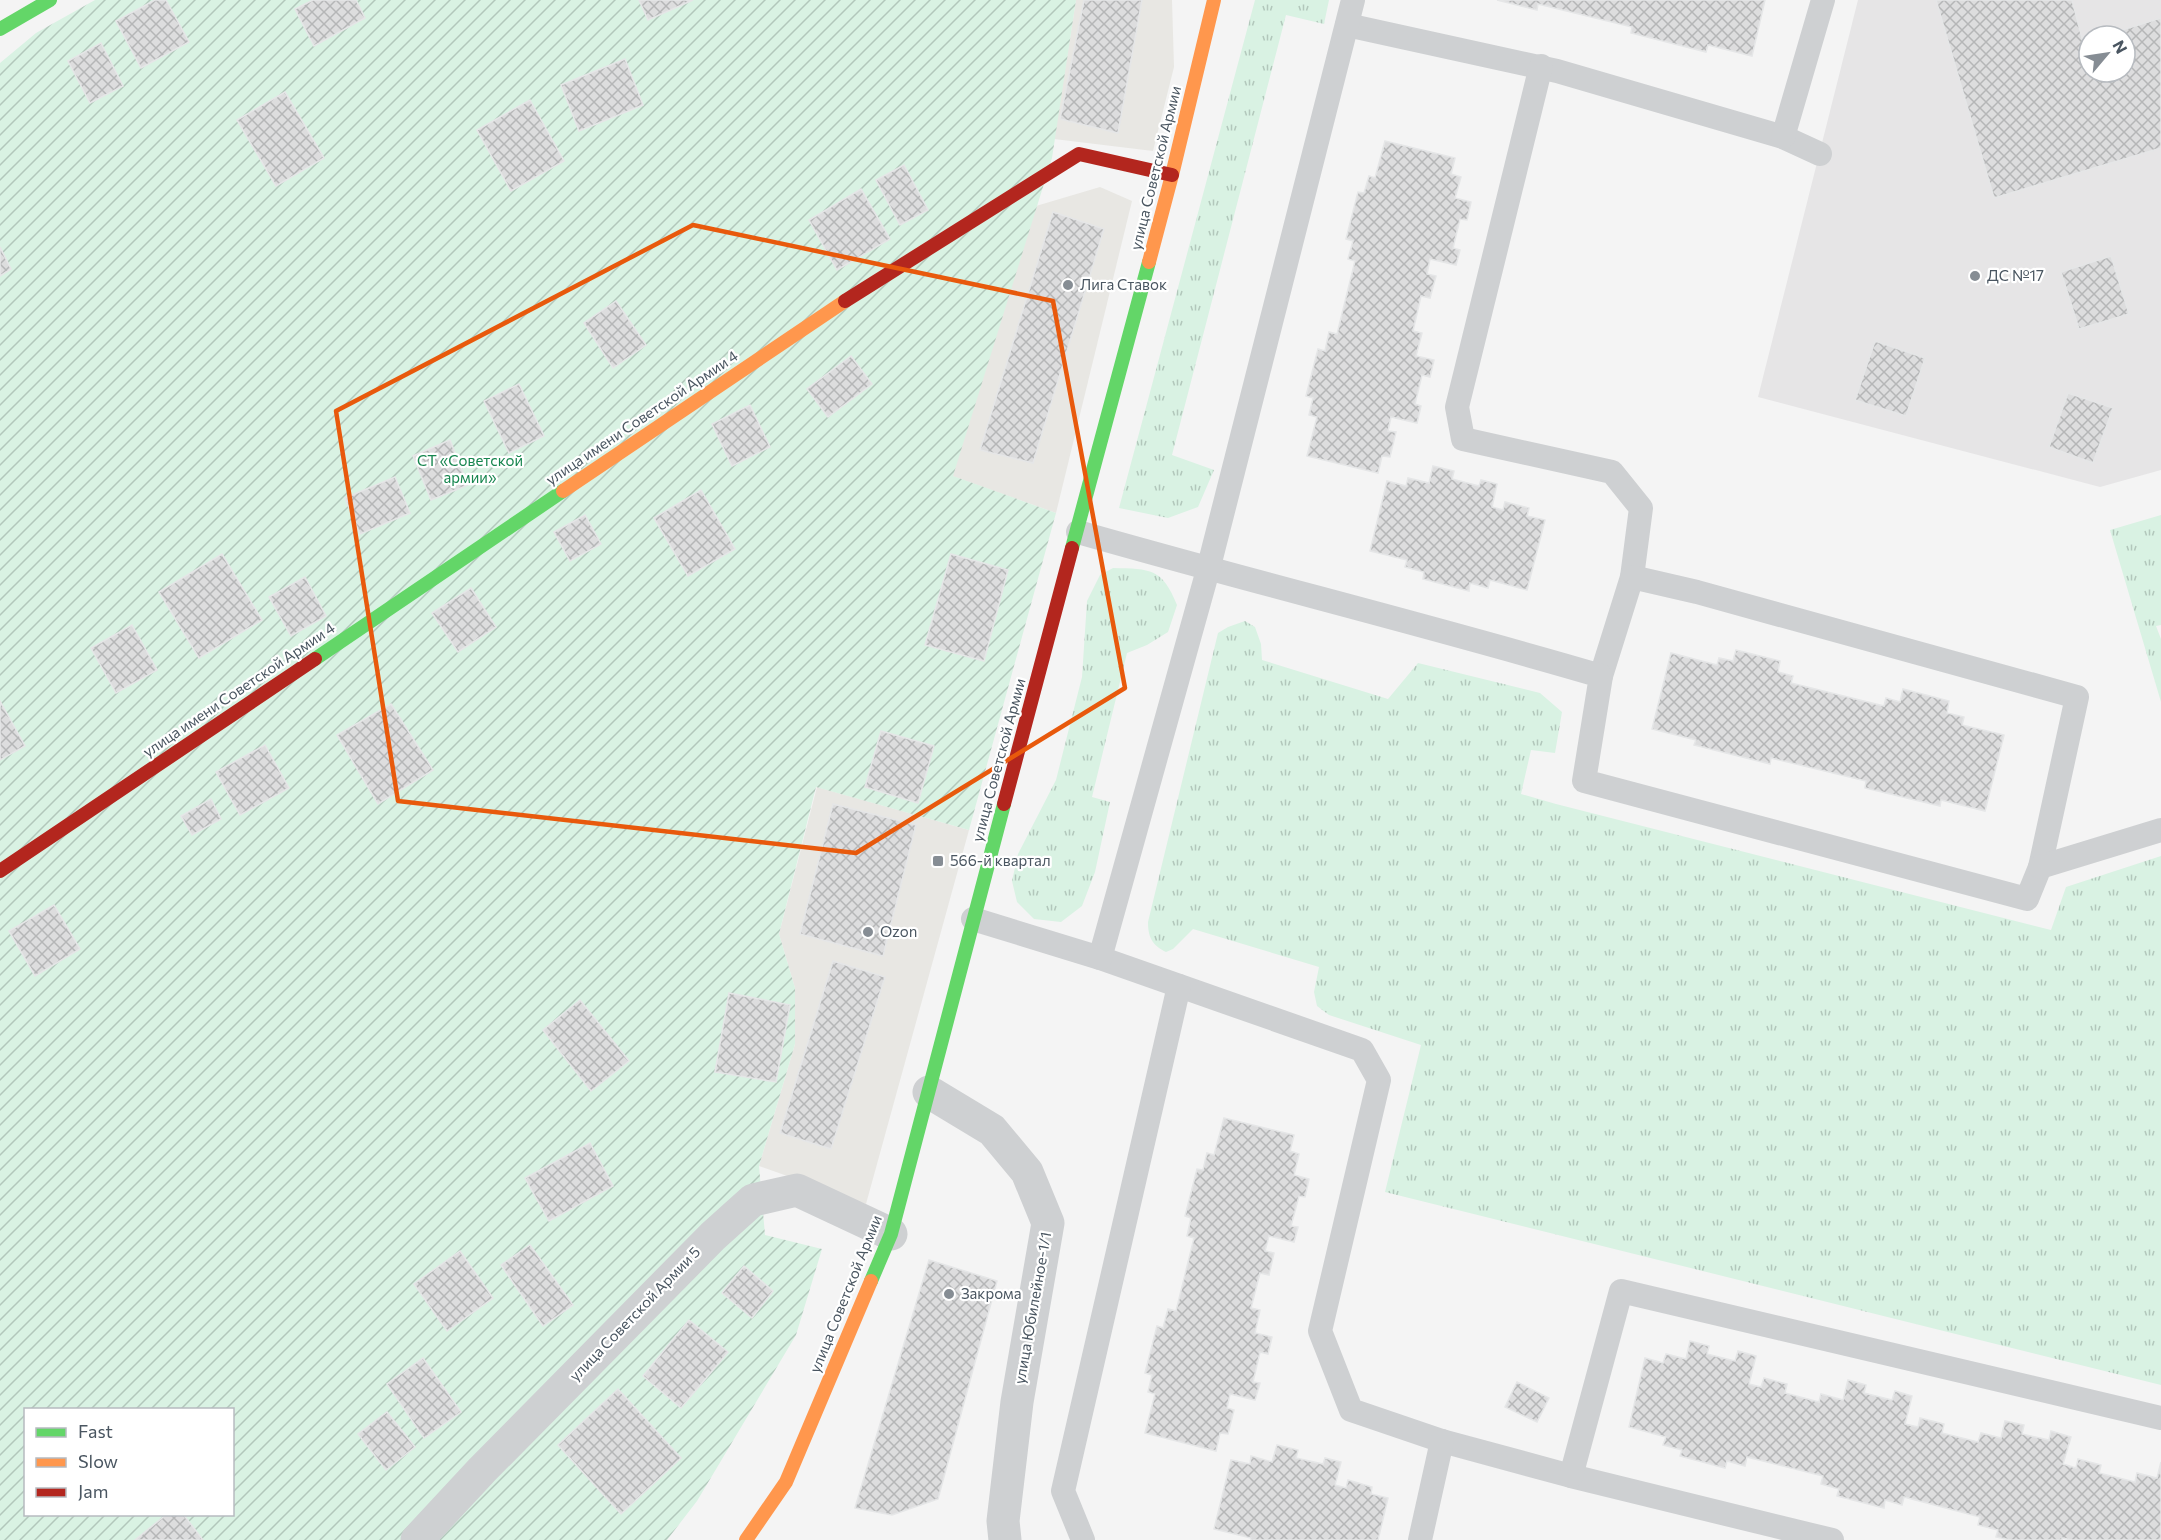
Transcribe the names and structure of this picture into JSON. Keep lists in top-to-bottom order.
{
  "streets": {
    "street": [
      "улица Советской Армии",
      "улица имени Советской Армии 4",
      "улица Юбилейное-1/1",
      "улица Советской Армии 5"
    ]
  },
  "crossings": [
    ["улица Советской Армии", "улица имени Советской Армии 4"],
    ["улица Советской Армии", "улица Юбилейное-1/1"],
    ["улица Советской Армии", "улица Советской Армии 5"]
  ],
  "parks": ["СТ «Советской армии»"],
  "places": {
    "other": [
      "ДС №17",
      "Лига Ставок",
      "Ozon",
      "Закрома"
    ],
    "transit": ["566-й квартал"]
  },
  "legend": ["Fast", "Slow", "Jam"],
  "north": "top right"
}
